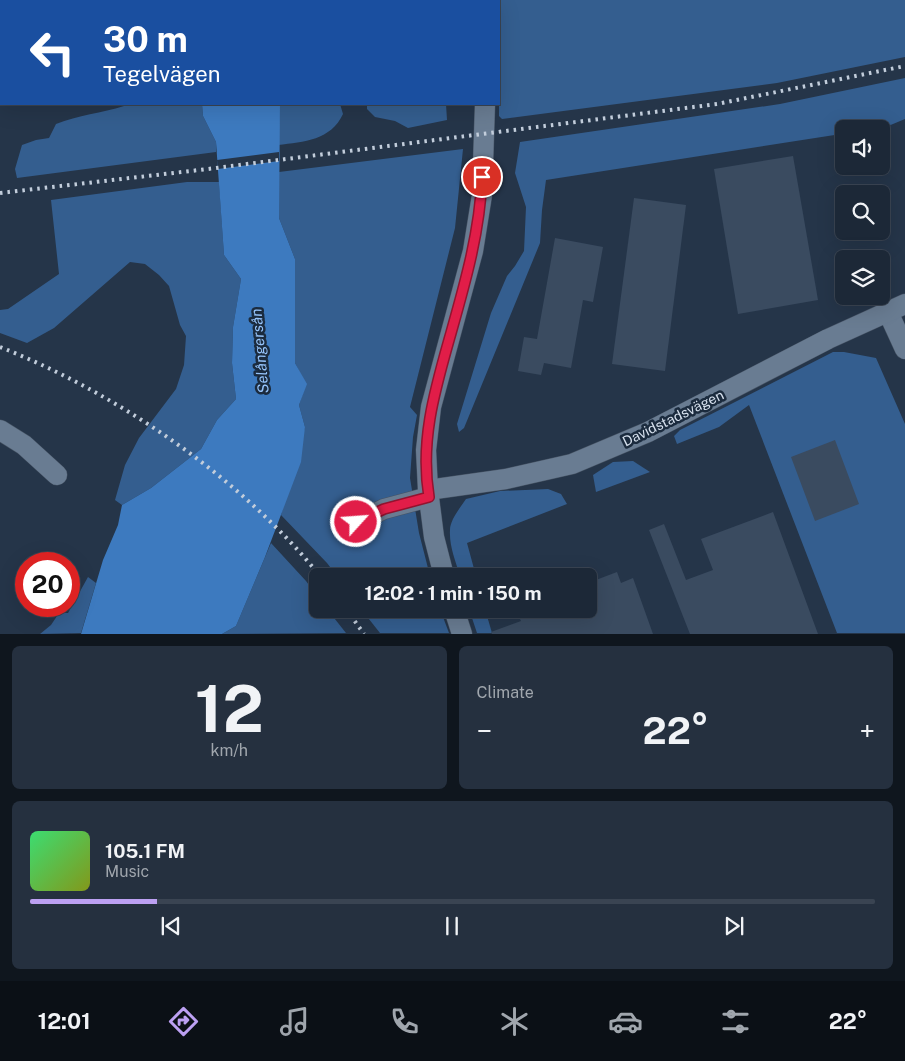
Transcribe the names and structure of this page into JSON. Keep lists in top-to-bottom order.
{
  "streets": {
    "street": ["Davidstadsvägen"]
  },
  "water": ["Selångersån"],
  "page": {
    "turn": ["30 m", "Tegelvägen"],
    "limit": "20",
    "trip": "12:02 · 1 min · 150 m",
    "tile": [
      ["12", "km/h"],
      "Climate"
    ],
    "heat": ["−", "22°", "+"],
    "song": ["105.1 FM", "Music"],
    "tabs": ["12:01", "22°"]
  }
}
